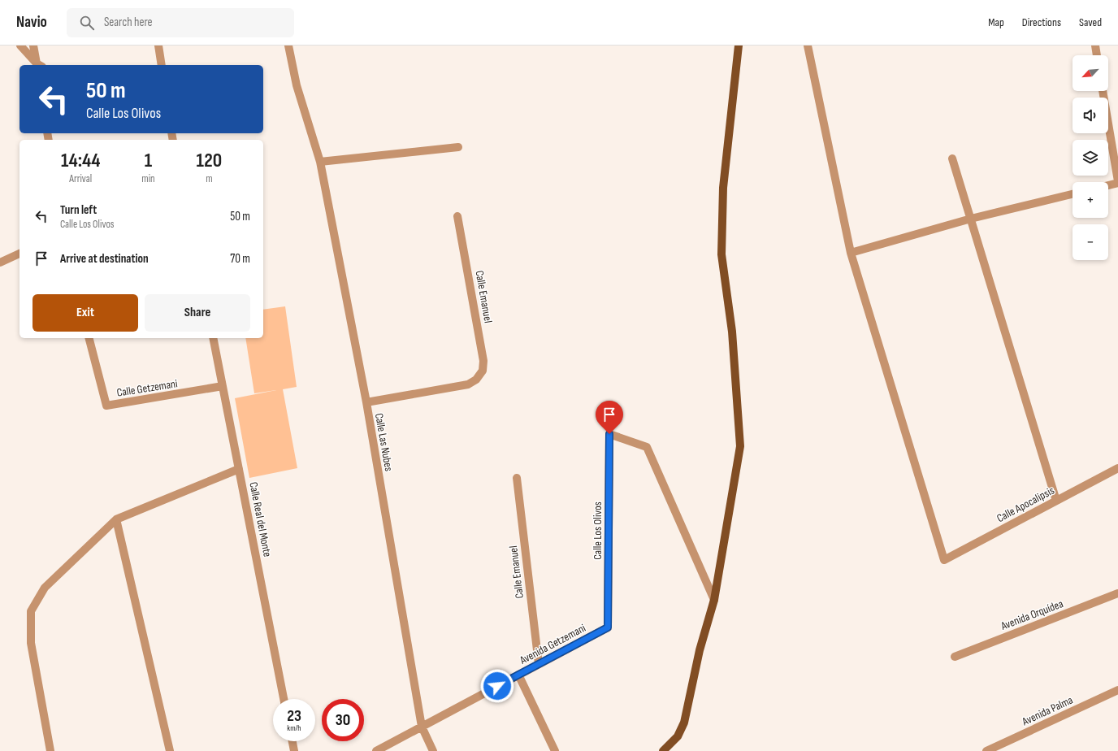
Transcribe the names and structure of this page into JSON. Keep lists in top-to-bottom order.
{
  "streets": {
    "street": [
      "Calle Emanuel",
      "Calle Getzemani",
      "Calle Las Nubes",
      "Calle Apocalipsis",
      "Calle Real del Monte",
      "Calle Los Olivos",
      "Avenida Orquídea",
      "Avenida Getzemani",
      "Avenida Palma"
    ]
  },
  "crossings": [
    ["Calle Emanuel", "Calle Las Nubes"],
    ["Calle Emanuel", "Avenida Getzemani"],
    ["Calle Getzemani", "Calle Real del Monte"],
    ["Calle Las Nubes", "Avenida Getzemani"],
    ["Calle Los Olivos", "Avenida Getzemani"]
  ],
  "north": "bottom left",
  "page": {
    "header": "Navio",
    "search": "Search here",
    "nav": ["Map", "Directions", "Saved"],
    "map_buttons": ["+", "−"],
    "turn": ["50 m", "Calle Los Olivos"],
    "eta": [
      "14:44",
      "Arrival",
      "1",
      "min",
      "120",
      "m"
    ],
    "list": [
      {
        "name": "Turn left",
        "note": "Calle Los Olivos",
        "value": "50 m"
      },
      {
        "name": "Arrive at destination",
        "value": "70 m"
      }
    ],
    "buttons": ["Exit", "Share"],
    "speed": "23 km/h",
    "limit": "30"
  }
}
